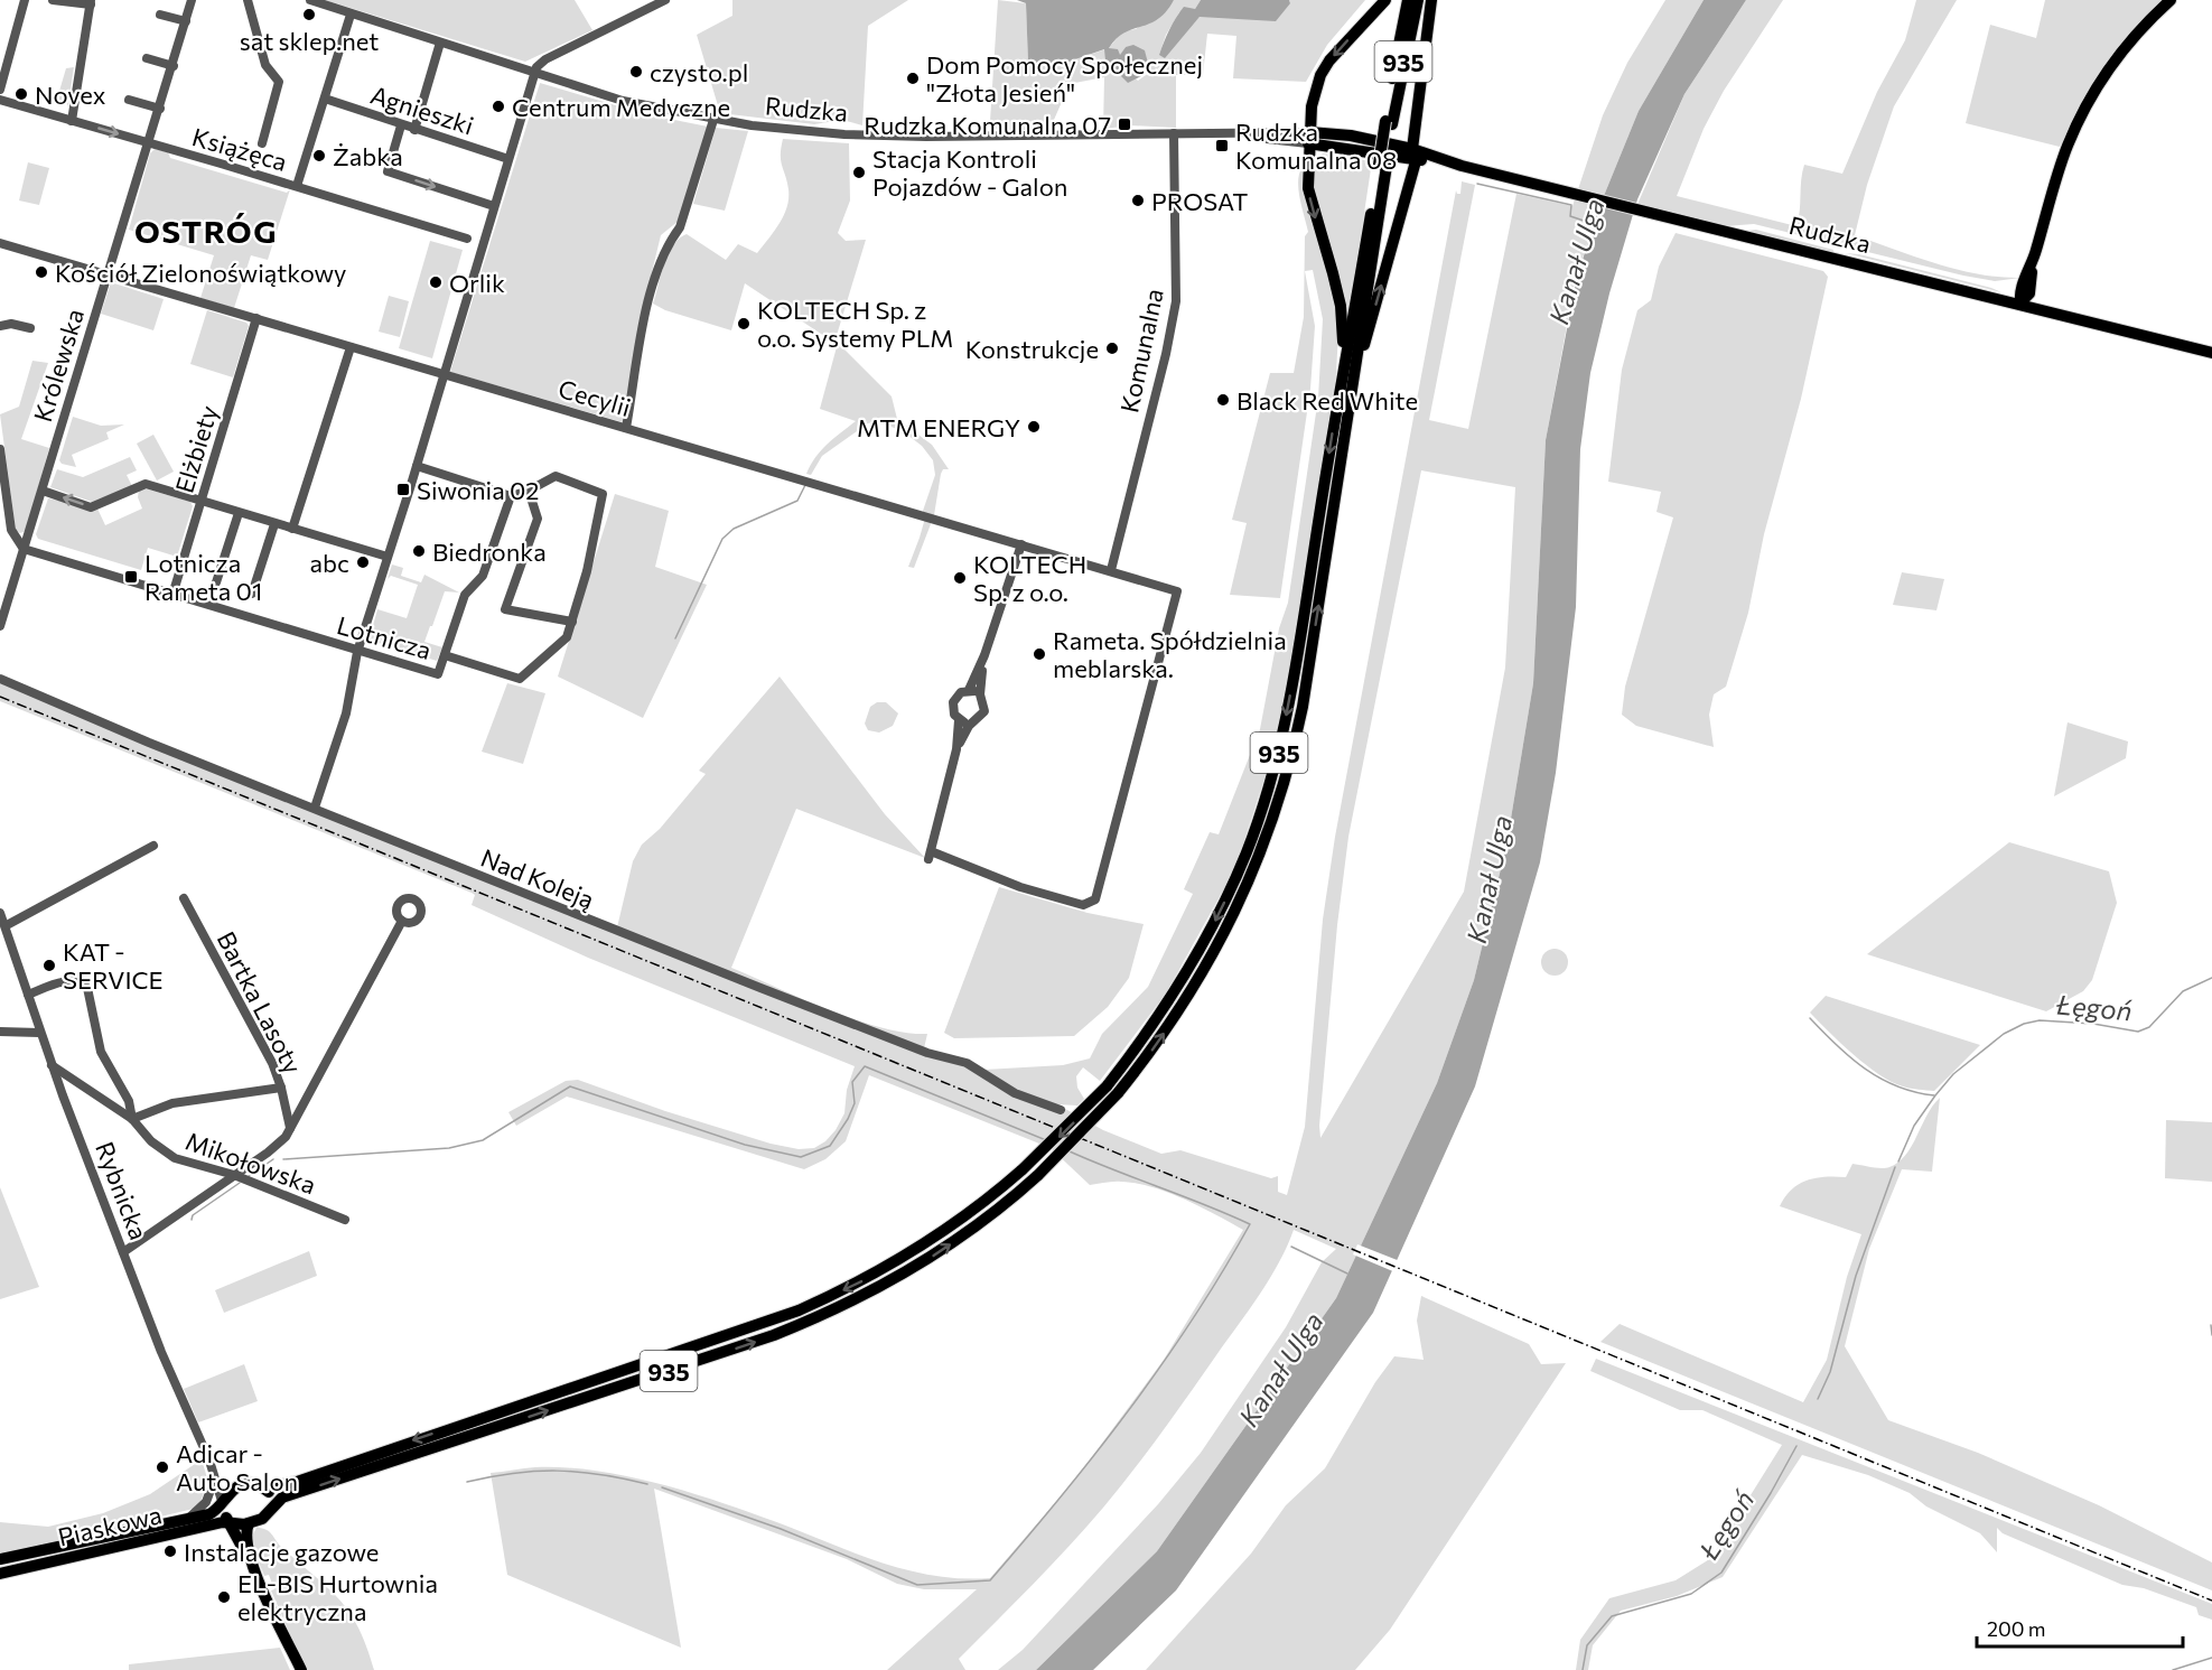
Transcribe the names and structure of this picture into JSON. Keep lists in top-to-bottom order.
{
  "streets": {
    "main road": ["935", "Rudzka", "Piaskowa"],
    "street": [
      "Agnieszki",
      "Książęca",
      "Komunalna",
      "Królewska",
      "Cecylii",
      "Elżbiety",
      "Lotnicza",
      "Nad Koleją",
      "Bartka Lasoty",
      "Mikołowska",
      "Rybnicka"
    ]
  },
  "crossings": [
    ["935", "Rybnicka"],
    ["935", "Piaskowa"],
    ["Rudzka", "Komunalna"],
    ["Książęca", "Królewska"],
    ["Komunalna", "Cecylii"],
    ["Królewska", "Cecylii"],
    ["Królewska", "Lotnicza"],
    ["Cecylii", "Elżbiety"],
    ["Elżbiety", "Lotnicza"],
    ["Bartka Lasoty", "Mikołowska"],
    ["Bartka Lasoty", "Rybnicka"],
    ["Mikołowska", "Rybnicka"],
    ["Rybnicka", "Piaskowa"]
  ],
  "districts": ["OSTRÓG"],
  "water": ["Kanał Ulga", "Łęgoń"],
  "places": {
    "other": [
      "sat sklep.net",
      "czysto.pl",
      "Dom Pomocy Społecznej \"Złota Jesień\"",
      "Novex",
      "Centrum Medyczne",
      "Żabka",
      "Stacja Kontroli Pojazdów - Galon",
      "PROSAT",
      "Kościół Zielonoświątkowy",
      "Orlik",
      "KOLTECH Sp. z o.o. Systemy PLM",
      "Konstrukcje",
      "Black Red White",
      "MTM ENERGY",
      "Biedronka",
      "abc",
      "KOLTECH Sp. z o.o.",
      "Rameta. Spółdzielnia meblarska.",
      "KAT - SERVICE",
      "Adicar - Auto Salon",
      "Instalacje gazowe",
      "EL-BIS Hurtownia elektryczna"
    ],
    "transit": [
      "Rudzka Komunalna 07",
      "Rudzka Komunalna 08",
      "Siwonia 02",
      "Lotnicza Rameta 01"
    ]
  },
  "scale_bar": "200 m"
}
